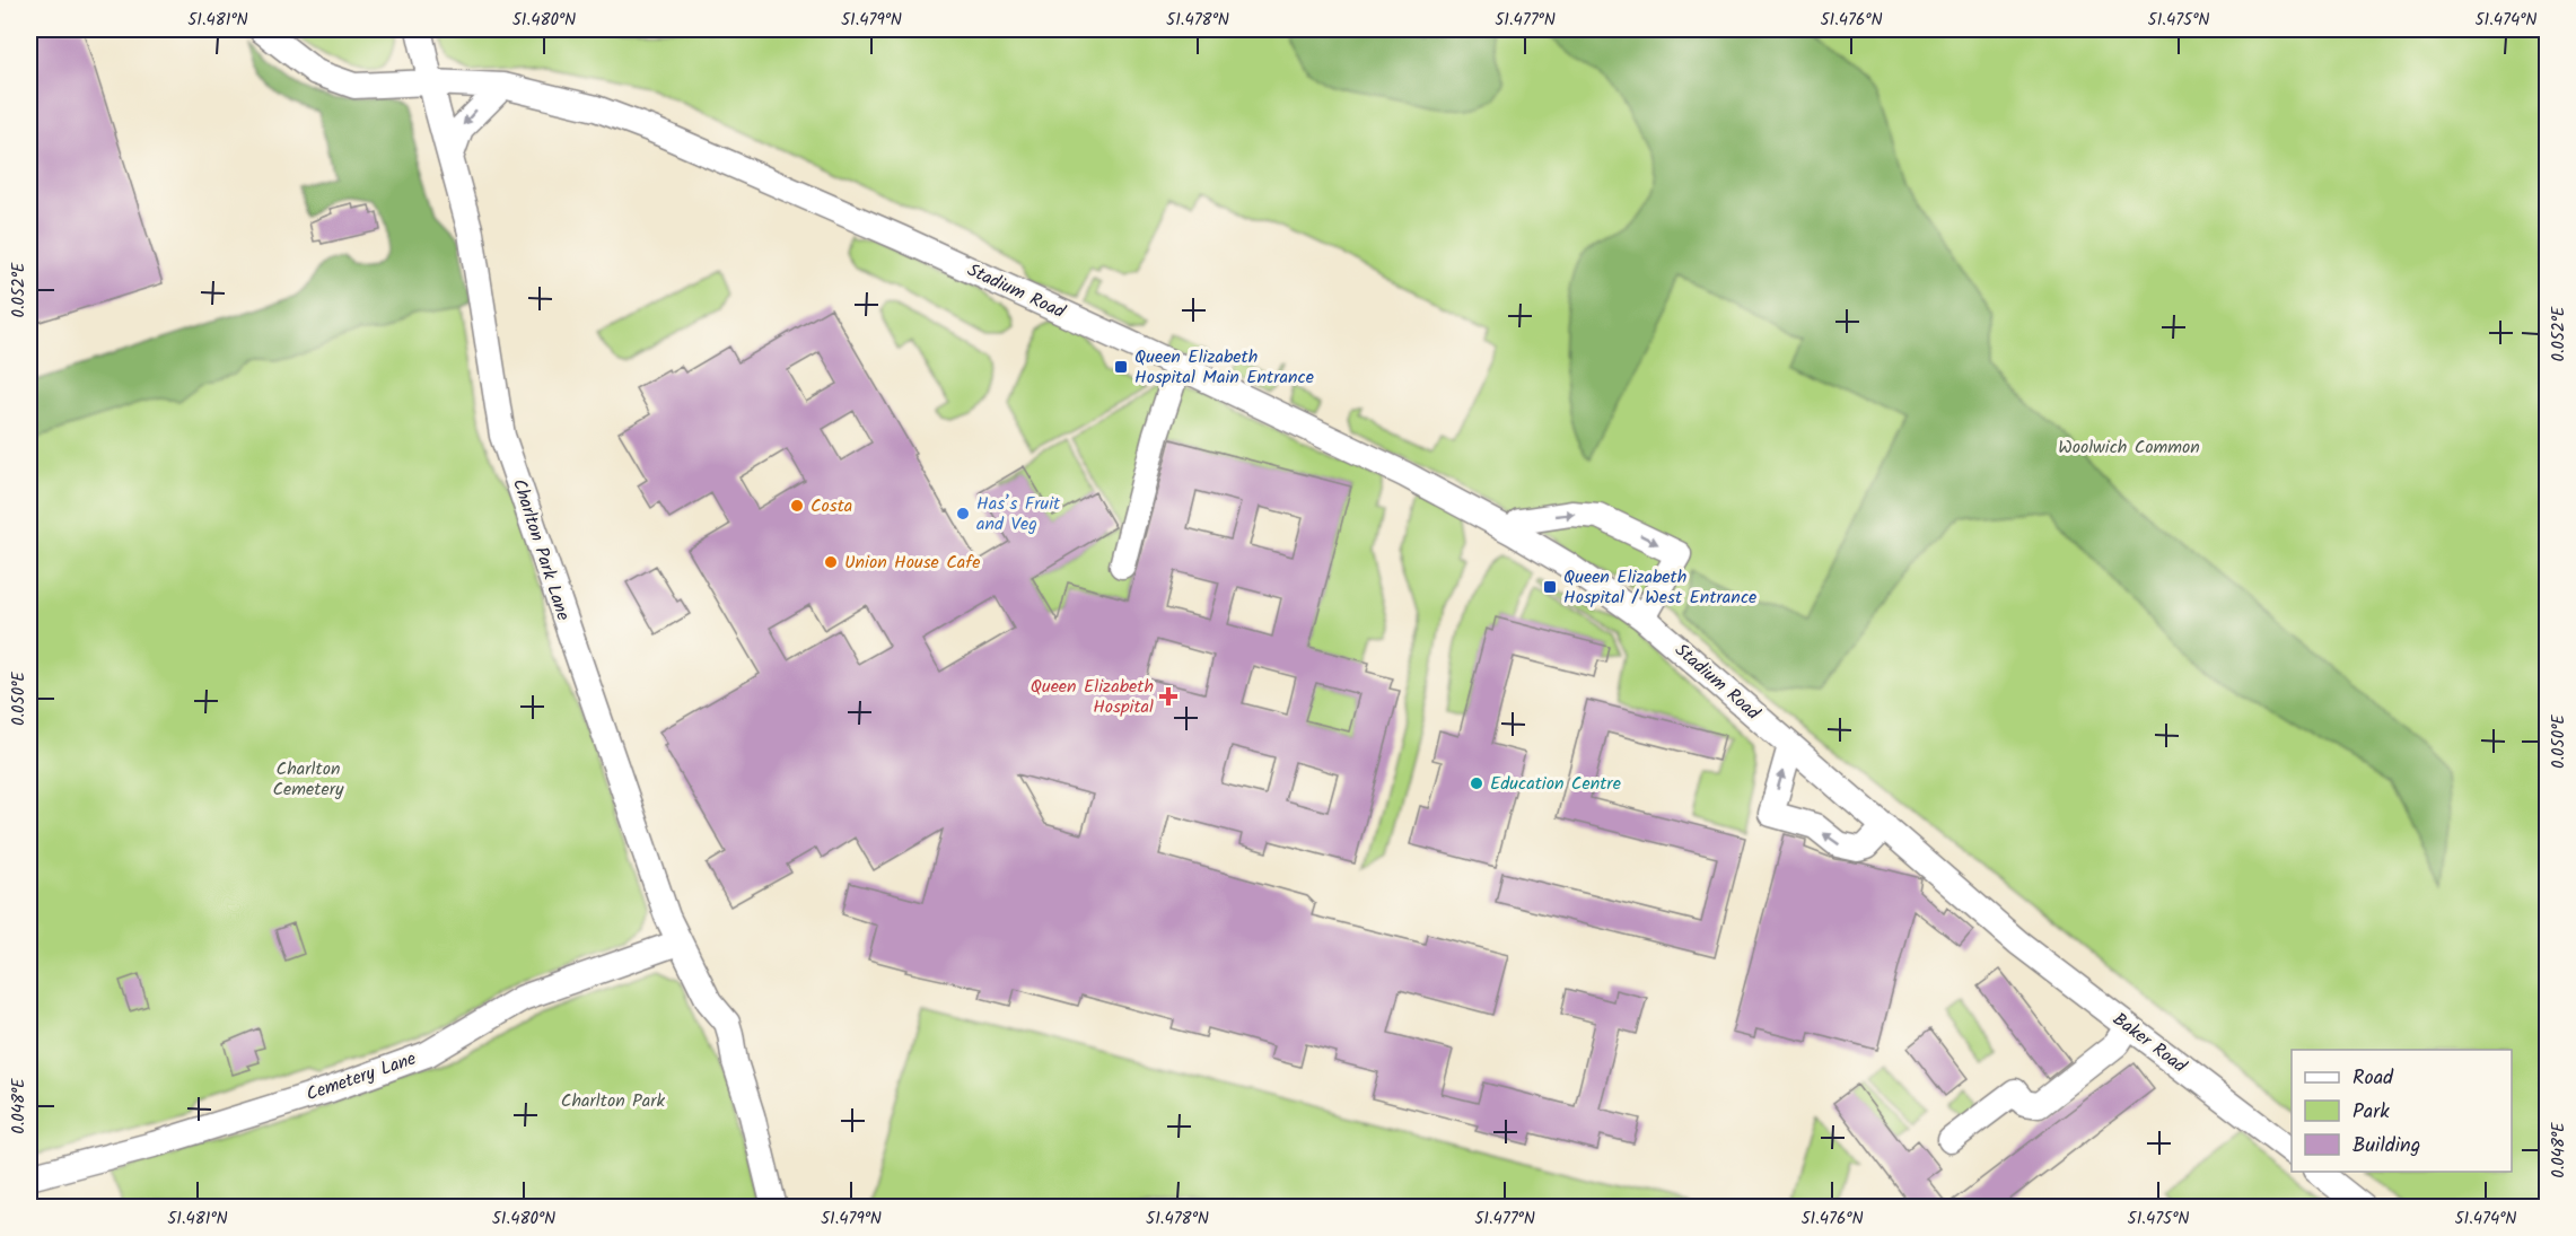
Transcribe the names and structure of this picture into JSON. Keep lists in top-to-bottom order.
{
  "streets": {
    "street": [
      "Stadium Road",
      "Charlton Park Lane",
      "Baker Road",
      "Cemetery Lane"
    ]
  },
  "crossings": [
    ["Stadium Road", "Charlton Park Lane"],
    ["Stadium Road", "Baker Road"],
    ["Charlton Park Lane", "Cemetery Lane"]
  ],
  "parks": ["Woolwich Common", "Charlton Cemetery", "Charlton Park"],
  "places": {
    "transit": ["Queen Elizabeth Hospital Main Entrance", "Queen Elizabeth Hospital / West Entrance"],
    "other": [
      "Costa",
      "Has’s Fruit and Veg",
      "Union House Cafe",
      "Education Centre"
    ],
    "health": ["Queen Elizabeth Hospital"]
  },
  "legend": ["Road", "Park", "Building"],
  "coordinates": [
    "51.481°N",
    "51.480°N",
    "51.479°N",
    "51.478°N",
    "51.477°N",
    "51.476°N",
    "51.475°N",
    "51.474°N",
    "0.052°E",
    "0.050°E",
    "0.048°E"
  ]
}
